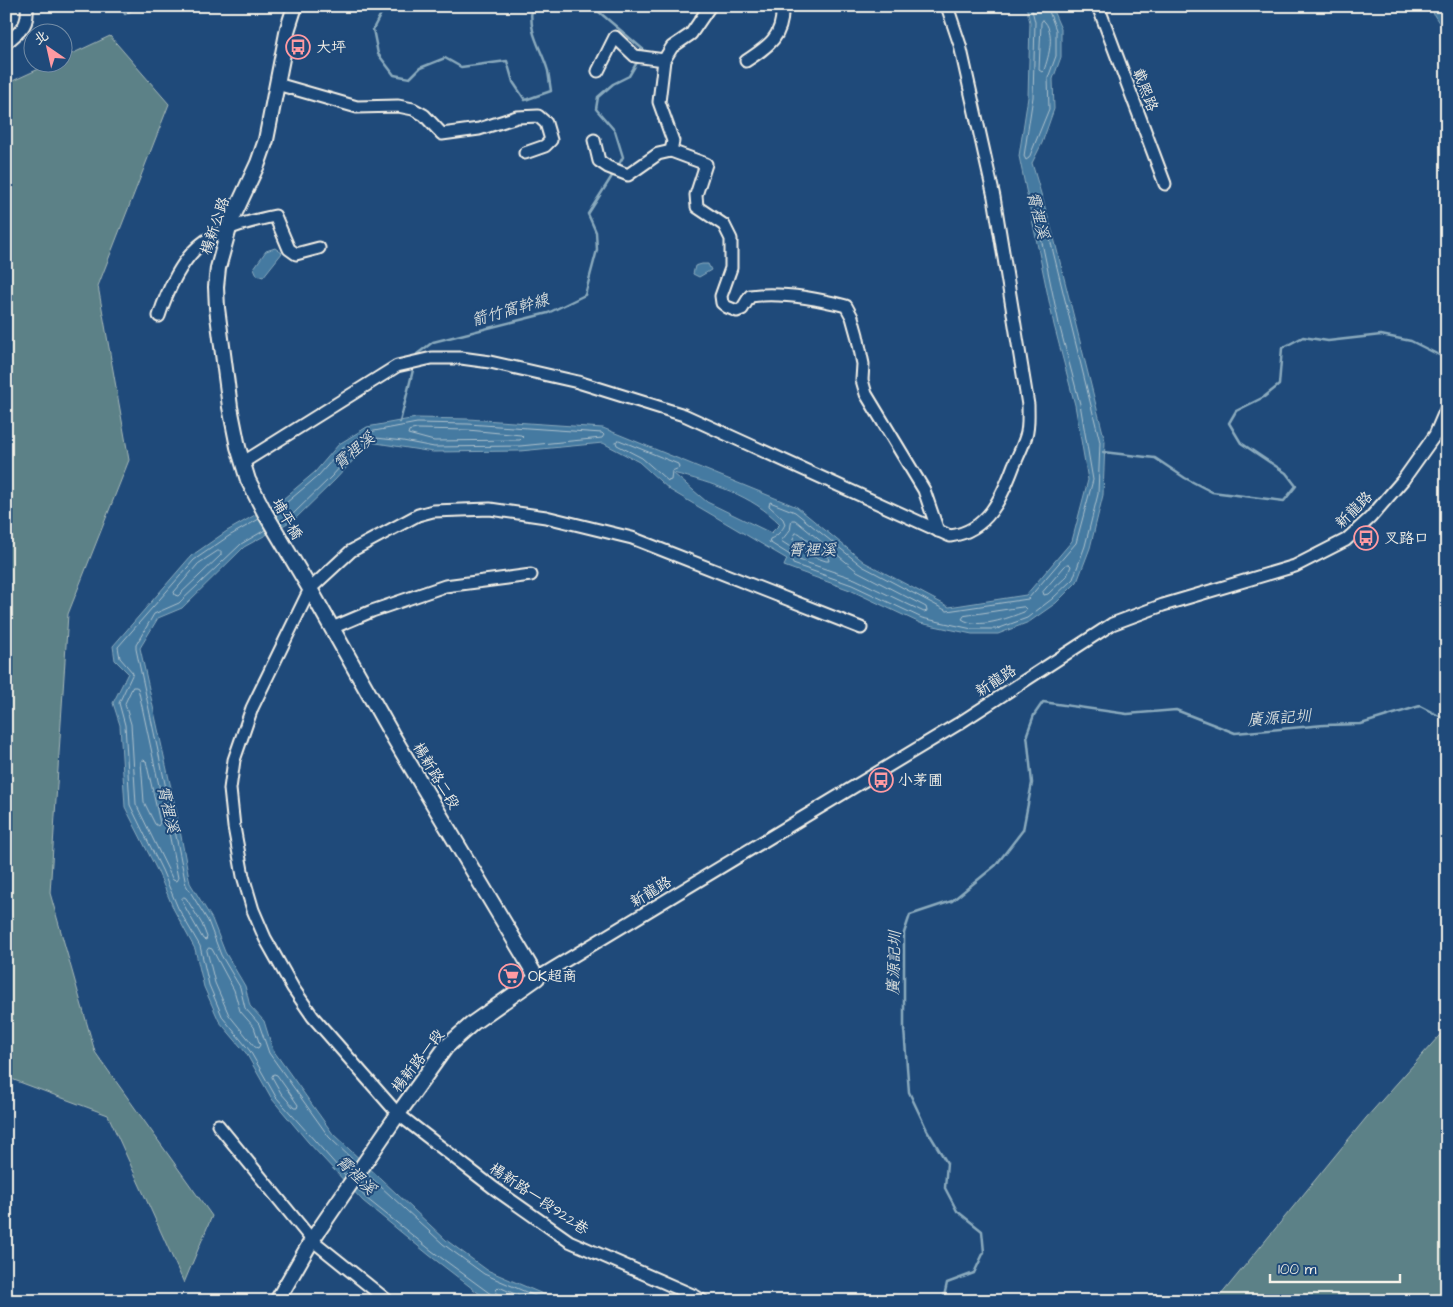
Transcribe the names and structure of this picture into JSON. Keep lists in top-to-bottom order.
{
  "streets": {
    "main road": [
      "楊新公路",
      "埔平橋",
      "楊新路二段",
      "楊新路一段"
    ],
    "street": ["載熙路", "新龍路", "楊新路一段922巷"]
  },
  "crossings": [
    ["楊新公路", "埔平橋"],
    ["新龍路", "楊新路二段"],
    ["新龍路", "楊新路一段"],
    ["埔平橋", "楊新路二段"],
    ["埔平橋", "楊新路一段922巷"],
    ["楊新路二段", "楊新路一段"],
    ["楊新路二段", "楊新路一段922巷"],
    ["楊新路一段", "楊新路一段922巷"]
  ],
  "water": ["霄裡溪", "箭竹窩幹線", "廣源記圳"],
  "places": {
    "bus stop": ["大坪", "叉路口", "小茅圃"],
    "supermarket": ["OK超商"]
  },
  "scale_bar": "100 m",
  "north": "top left"
}
